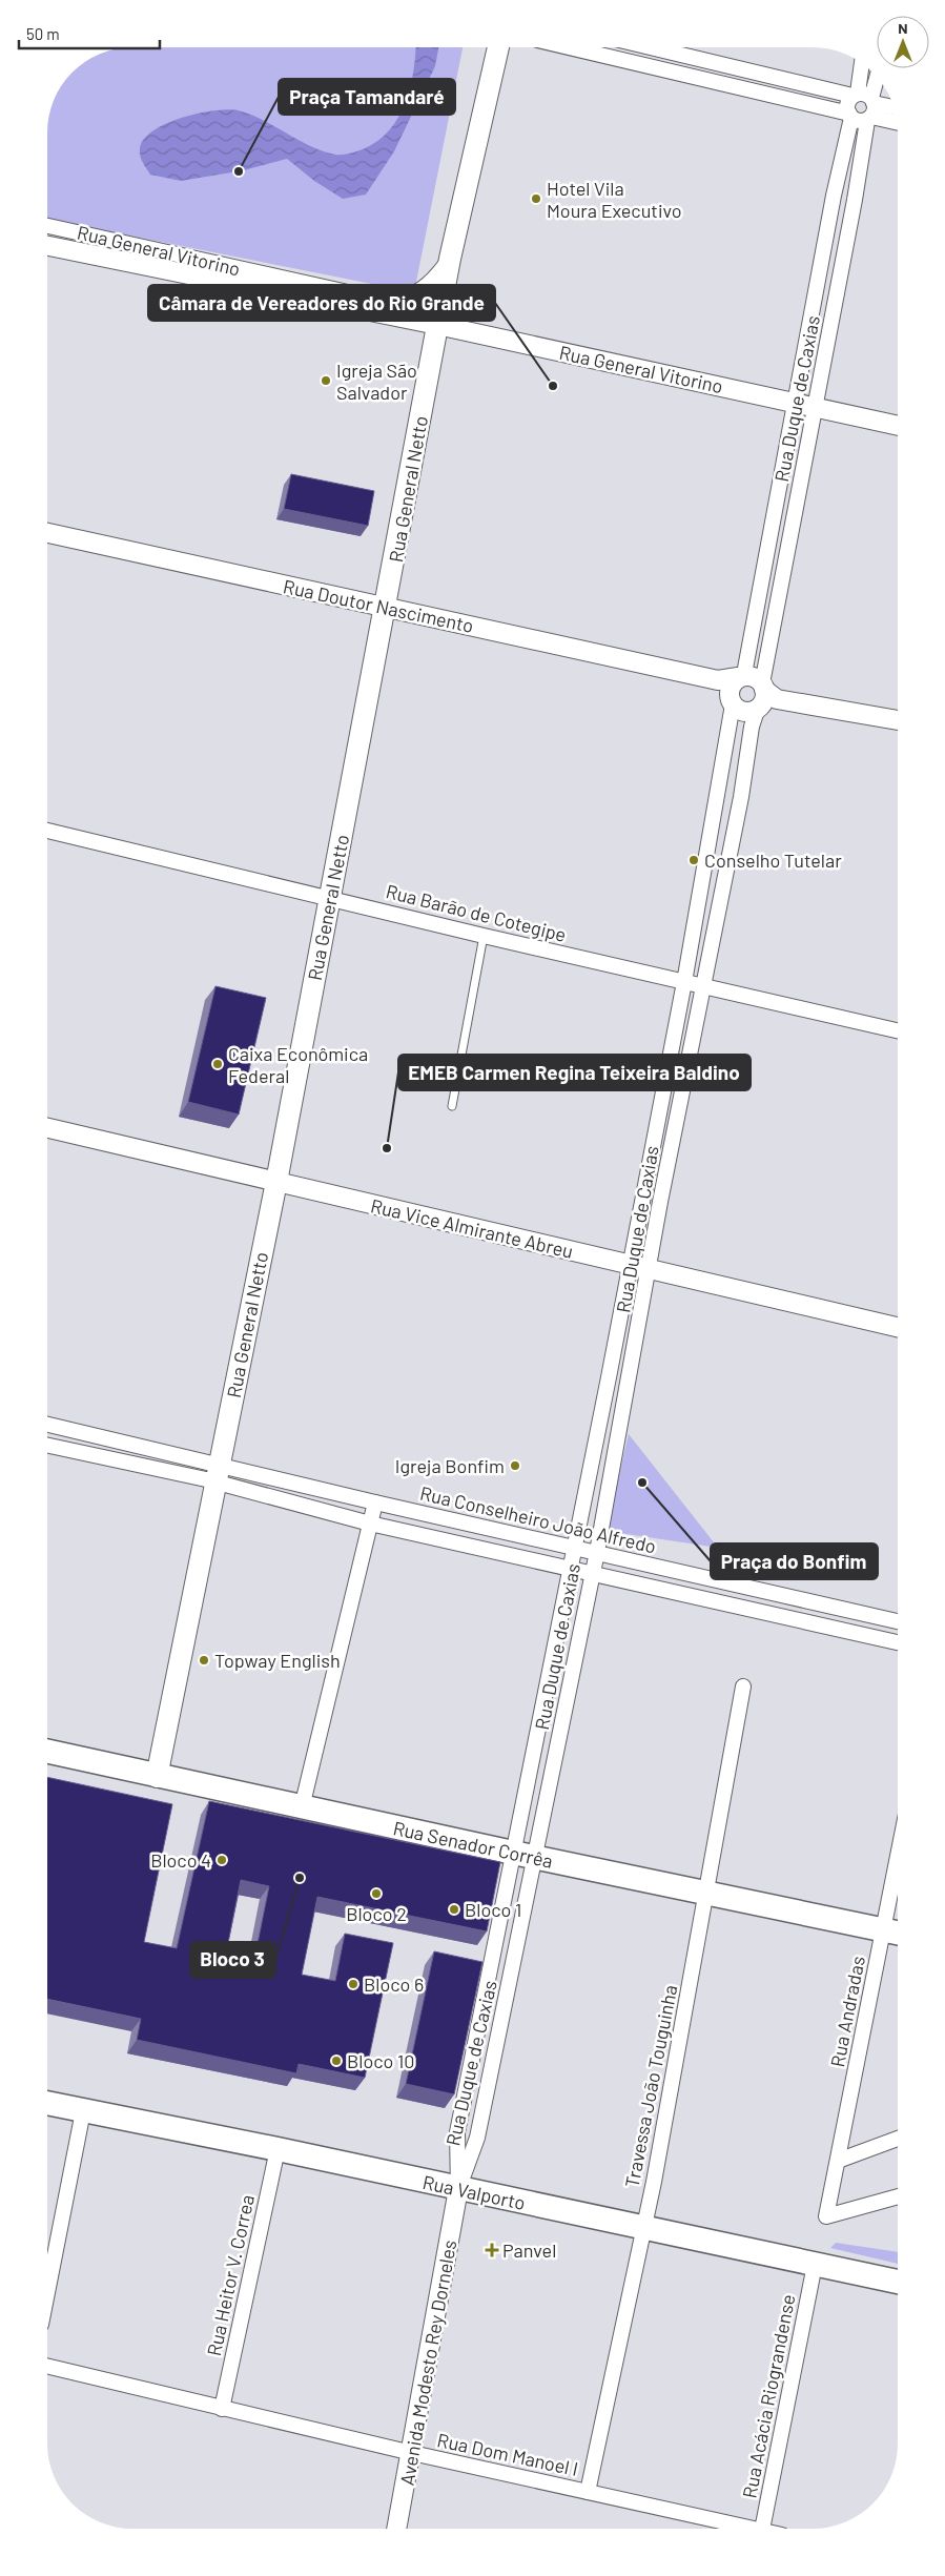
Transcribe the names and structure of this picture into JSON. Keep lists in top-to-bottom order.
{
  "streets": {
    "main road": ["Rua General Netto", "Rua Senador Corrêa", "Rua Valporto"],
    "street": [
      "Rua General Vitorino",
      "Rua Duque de Caxias",
      "Rua Doutor Nascimento",
      "Rua Barão de Cotegipe",
      "Rua Vice Almirante Abreu",
      "Rua Conselheiro João Alfredo",
      "Rua Andradas",
      "Travessa João Touguinha",
      "Rua Heitor V. Correa",
      "Avenida Modesto Rey Dorneles",
      "Rua Acácia Riograndense",
      "Rua Dom Manoel I"
    ]
  },
  "crossings": [
    ["Rua General Vitorino", "Rua Duque de Caxias"],
    ["Rua General Vitorino", "Rua General Netto"],
    ["Rua Duque de Caxias", "Rua Doutor Nascimento"],
    ["Rua Duque de Caxias", "Rua Barão de Cotegipe"],
    ["Rua Duque de Caxias", "Rua Vice Almirante Abreu"],
    ["Rua Duque de Caxias", "Rua Conselheiro João Alfredo"],
    ["Rua Duque de Caxias", "Rua Senador Corrêa"],
    ["Rua Duque de Caxias", "Rua Valporto"],
    ["Rua Duque de Caxias", "Avenida Modesto Rey Dorneles"],
    ["Rua General Netto", "Rua Doutor Nascimento"],
    ["Rua General Netto", "Rua Barão de Cotegipe"],
    ["Rua General Netto", "Rua Vice Almirante Abreu"],
    ["Rua General Netto", "Rua Conselheiro João Alfredo"],
    ["Rua General Netto", "Rua Senador Corrêa"],
    ["Rua Senador Corrêa", "Rua Andradas"],
    ["Rua Senador Corrêa", "Travessa João Touguinha"],
    ["Travessa João Touguinha", "Rua Valporto"],
    ["Travessa João Touguinha", "Rua Dom Manoel I"],
    ["Rua Valporto", "Rua Heitor V. Correa"],
    ["Rua Valporto", "Avenida Modesto Rey Dorneles"],
    ["Rua Valporto", "Rua Acácia Riograndense"],
    ["Rua Heitor V. Correa", "Rua Dom Manoel I"],
    ["Avenida Modesto Rey Dorneles", "Rua Dom Manoel I"]
  ],
  "places": {
    "other": [
      "Praça Tamandaré",
      "Hotel Vila Moura Executivo",
      "Igreja São Salvador",
      "Câmara de Vereadores do Rio Grande",
      "Conselho Tutelar",
      "Caixa Econômica Federal",
      "EMEB Carmen Regina Teixeira Baldino",
      "Igreja Bonfim",
      "Praça do Bonfim",
      "Topway English",
      "Bloco 4",
      "Bloco 3",
      "Bloco 2",
      "Bloco 1",
      "Bloco 6",
      "Bloco 10"
    ],
    "health": ["Panvel"]
  },
  "scale_bar": "50 m",
  "north": "top"
}
